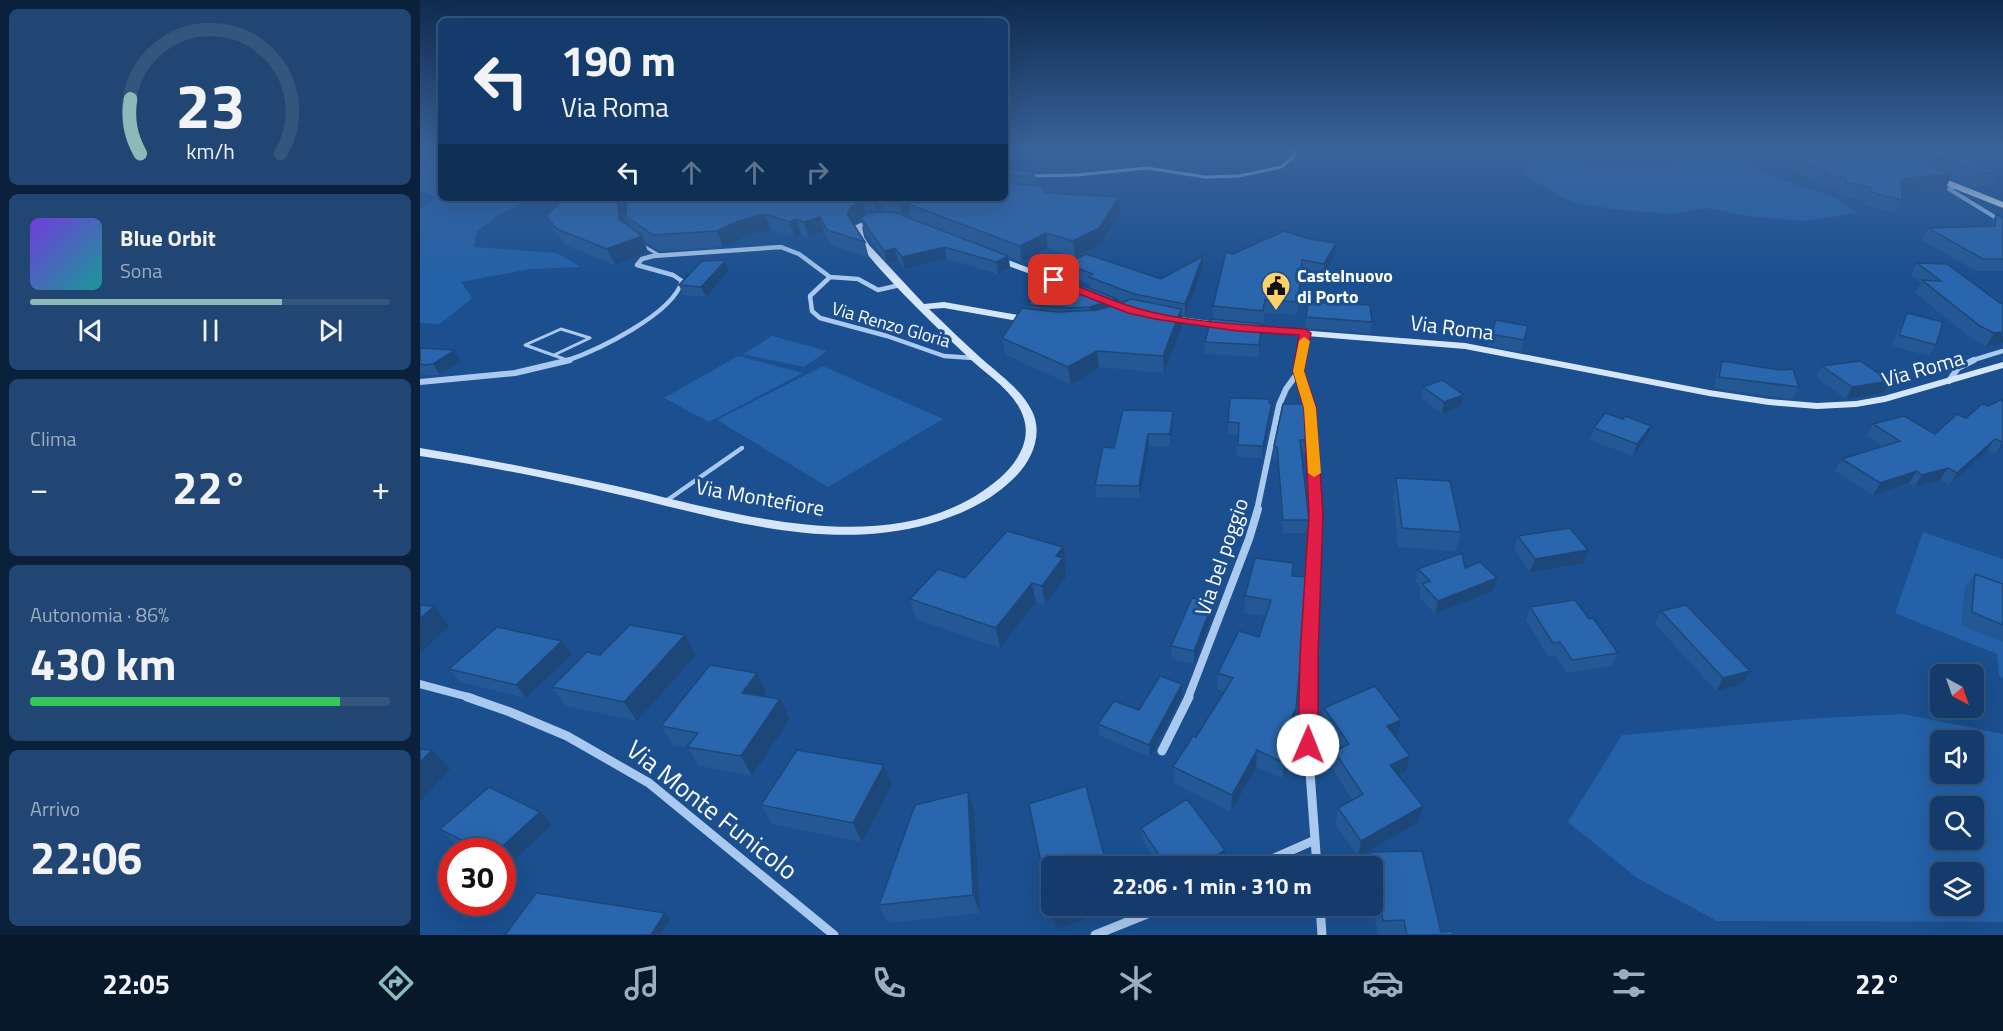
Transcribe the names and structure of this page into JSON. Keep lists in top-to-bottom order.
{
  "streets": {
    "main road": ["Via Roma", "Via Montefiore"],
    "street": ["Via Renzo Gloria", "Via bel poggio", "Via Monte Funicolo"]
  },
  "crossings": [
    ["Via Renzo Gloria", "Via Montefiore"]
  ],
  "places": {
    "public building": ["Castelnuovo di Porto"]
  },
  "north": "bottom right",
  "page": {
    "turn": ["190 m", "Via Roma"],
    "song": ["Blue Orbit", "Sona"],
    "tile": [
      "Clima",
      ["Autonomia · 86%", "430 km"],
      ["Arrivo", "22:06"]
    ],
    "heat": ["−", "22°", "+"],
    "limit": "30",
    "trip": "22:06 · 1 min · 310 m",
    "tabs": ["22:05", "22°"],
    "gauge": ["23", "km/h"]
  }
}
